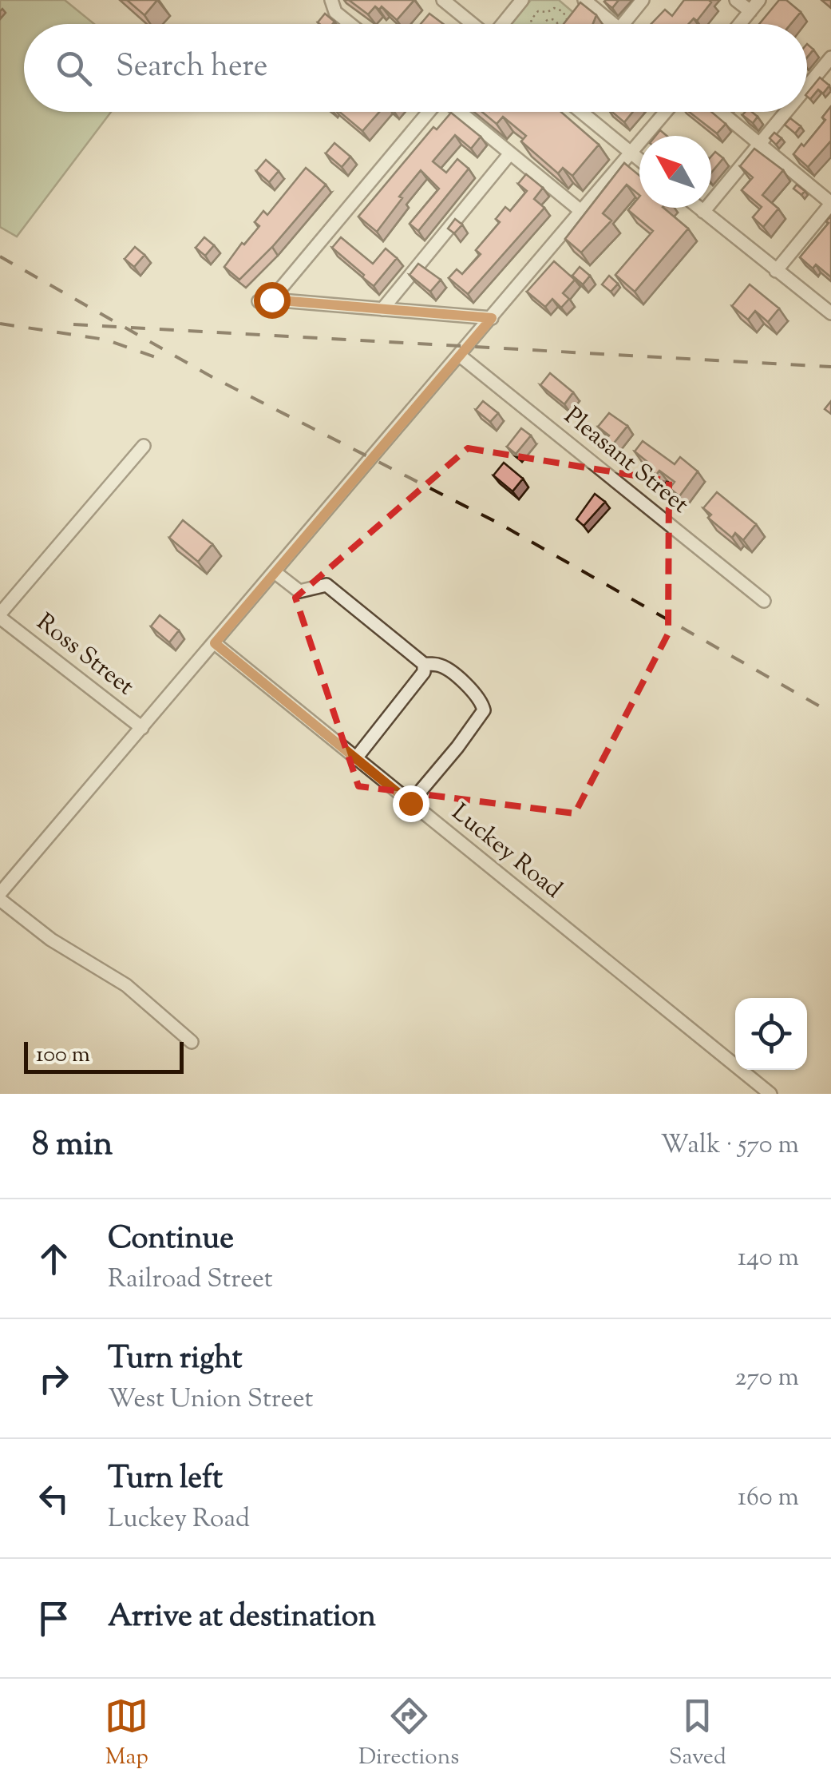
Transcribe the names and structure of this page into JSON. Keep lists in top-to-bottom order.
{
  "streets": {
    "street": ["Pleasant Street", "Ross Street", "Luckey Road"]
  },
  "scale_bar": "100 m",
  "north": "top left",
  "page": {
    "search": "Search here",
    "scale": "100 m",
    "heading": ["8 min", "Walk · 570 m"],
    "list": [
      ["Continue", "Railroad Street", "140 m"],
      ["Turn right", "West Union Street", "270 m"],
      ["Turn left", "Luckey Road", "160 m"],
      "Arrive at destination"
    ],
    "nav": ["Map", "Directions", "Saved"]
  }
}
